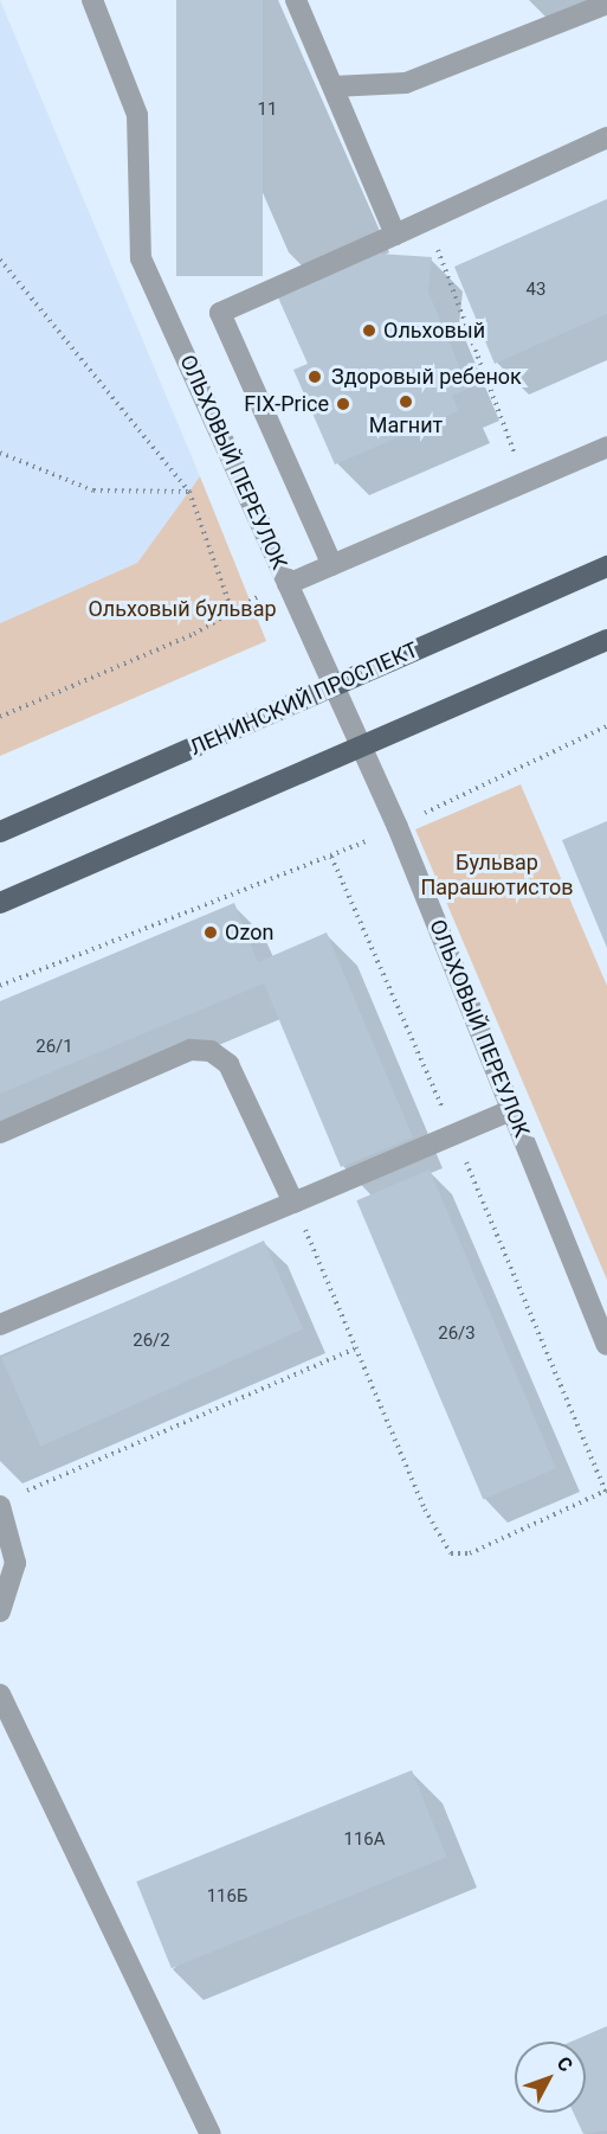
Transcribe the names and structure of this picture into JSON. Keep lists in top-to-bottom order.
{
  "streets": {
    "main road": ["ЛЕНИНСКИЙ ПРОСПЕКТ"],
    "street": ["ОЛЬХОВЫЙ ПЕРЕУЛОК"]
  },
  "crossings": [
    ["ОЛЬХОВЫЙ ПЕРЕУЛОК", "ЛЕНИНСКИЙ ПРОСПЕКТ"]
  ],
  "parks": ["Ольховый бульвар", "Бульвар Парашютистов"],
  "places": [
    "Ольховый",
    "Здоровый ребенок",
    "Магнит",
    "FIX-Price",
    "Ozon"
  ],
  "house_numbers": [
    "11",
    "43",
    "26/1",
    "26/3",
    "26/2",
    "116А",
    "116Б"
  ],
  "north": "top right"
}
